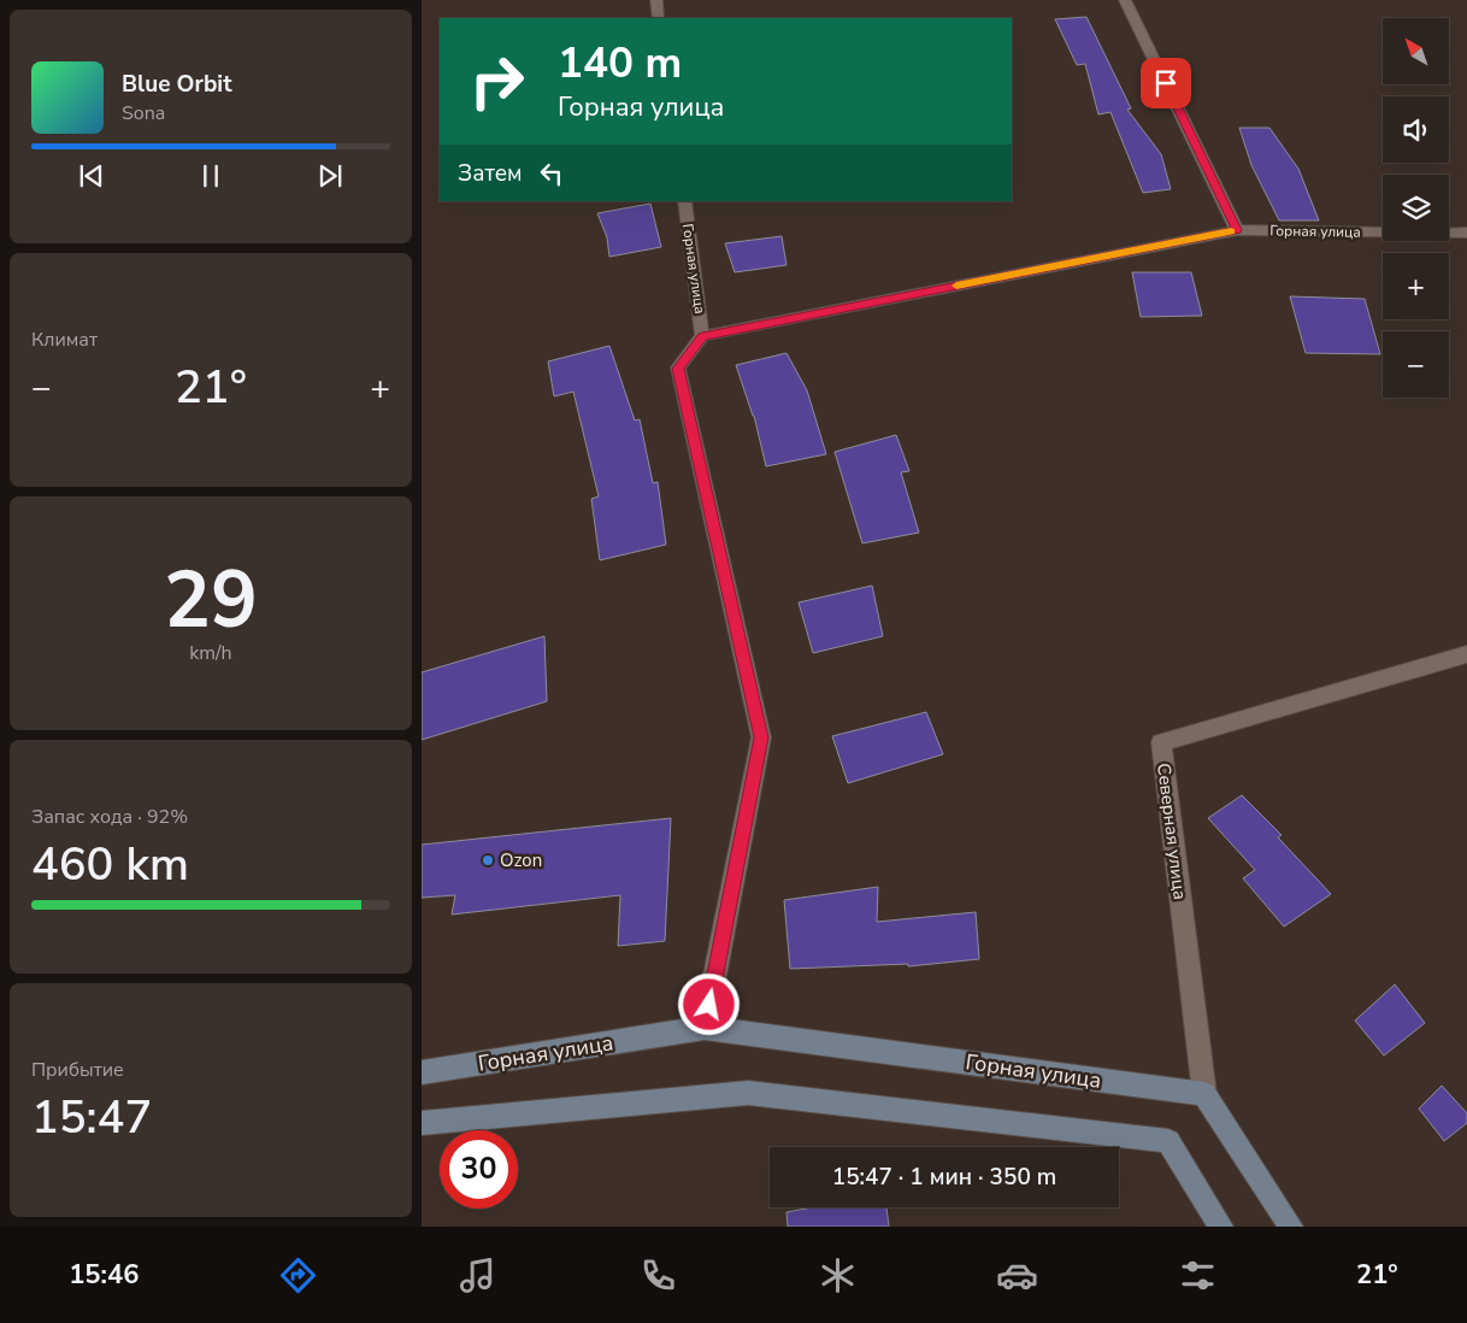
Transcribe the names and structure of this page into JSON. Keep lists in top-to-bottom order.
{
  "streets": {
    "street": ["Горная улица", "Северная улица"]
  },
  "crossings": [
    ["Горная улица", "Северная улица"]
  ],
  "places": ["Ozon"],
  "north": "top left",
  "page": {
    "map_buttons": ["+", "−"],
    "turn": ["140 m", "Горная улица"],
    "song": ["Blue Orbit", "Sona"],
    "then": "Затем",
    "tile": [
      "Климат",
      ["29", "km/h"],
      ["Запас хода · 92%", "460 km"],
      ["Прибытие", "15:47"]
    ],
    "heat": ["−", "21°", "+"],
    "limit": "30",
    "trip": "15:47 · 1 мин · 350 m",
    "tabs": ["15:46", "21°"]
  }
}
